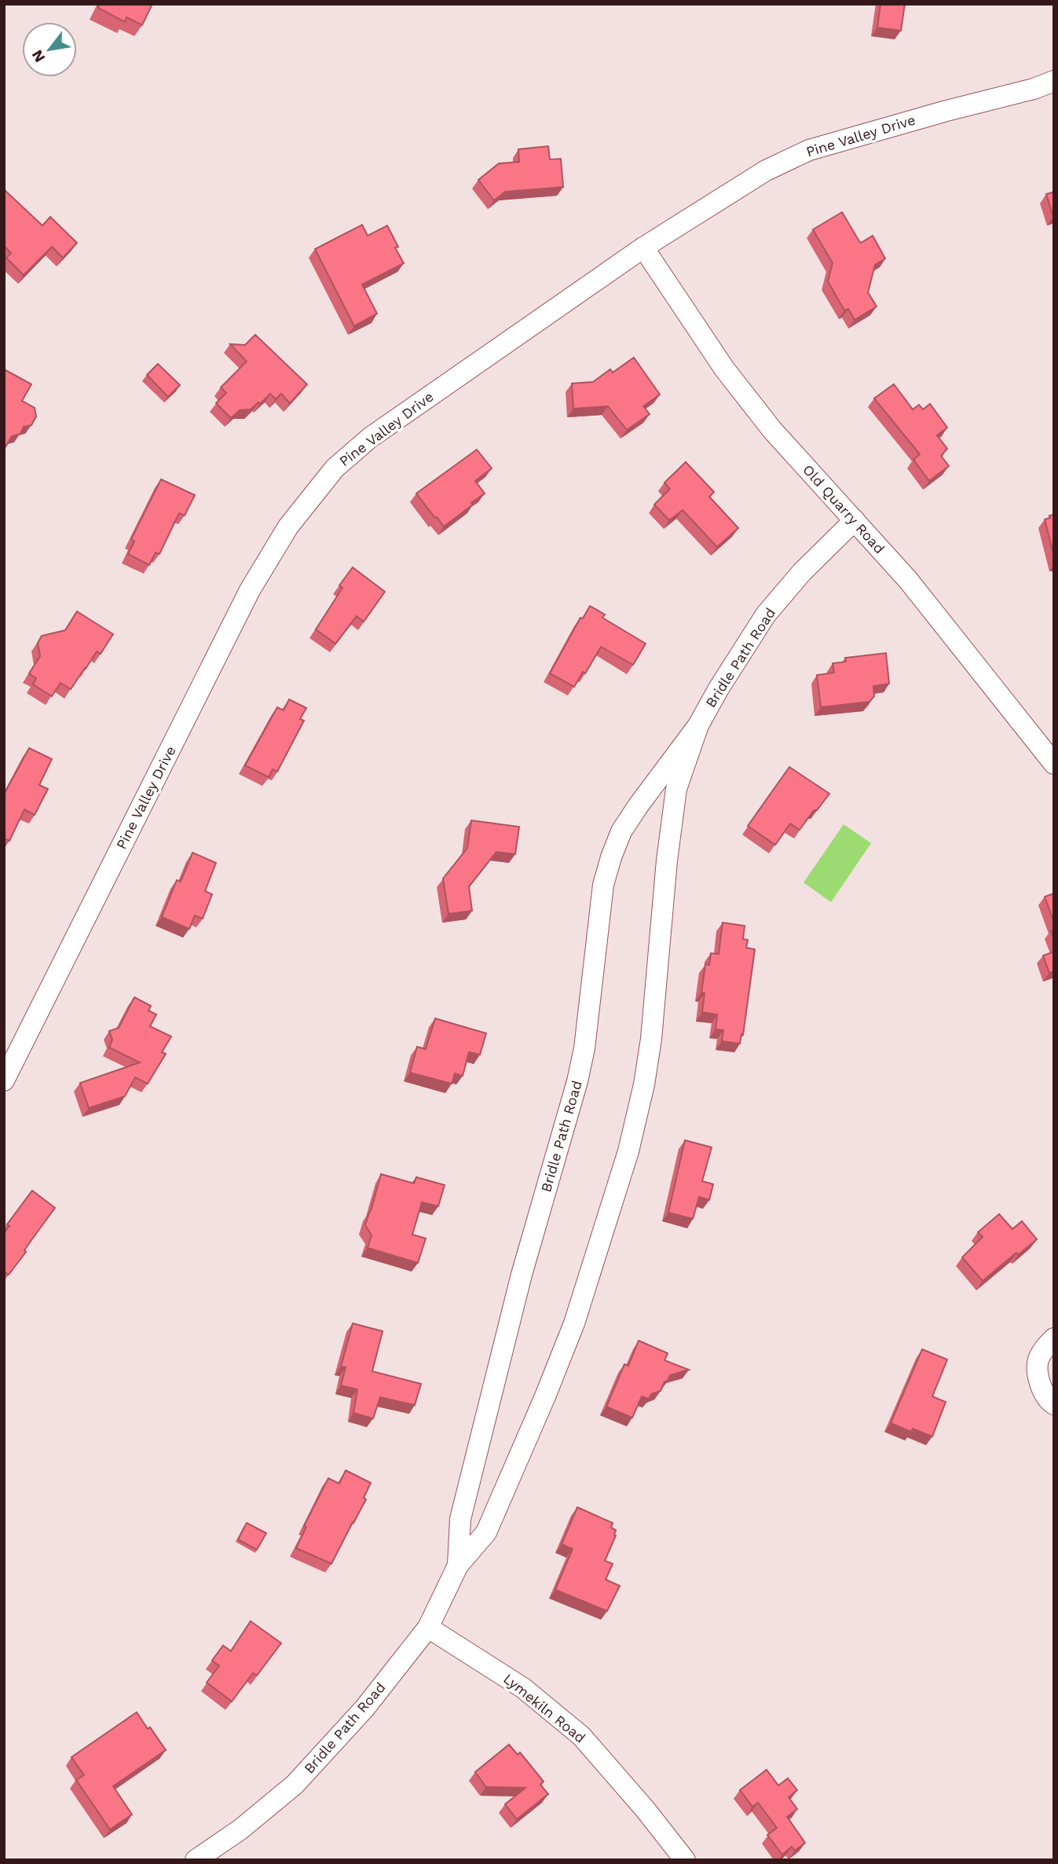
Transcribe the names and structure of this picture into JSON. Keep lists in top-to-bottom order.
{
  "streets": {
    "street": [
      "Pine Valley Drive",
      "Old Quarry Road",
      "Bridle Path Road",
      "Lymekiln Road"
    ]
  },
  "crossings": [
    ["Pine Valley Drive", "Old Quarry Road"],
    ["Old Quarry Road", "Bridle Path Road"],
    ["Bridle Path Road", "Lymekiln Road"]
  ],
  "north": "bottom left"
}
